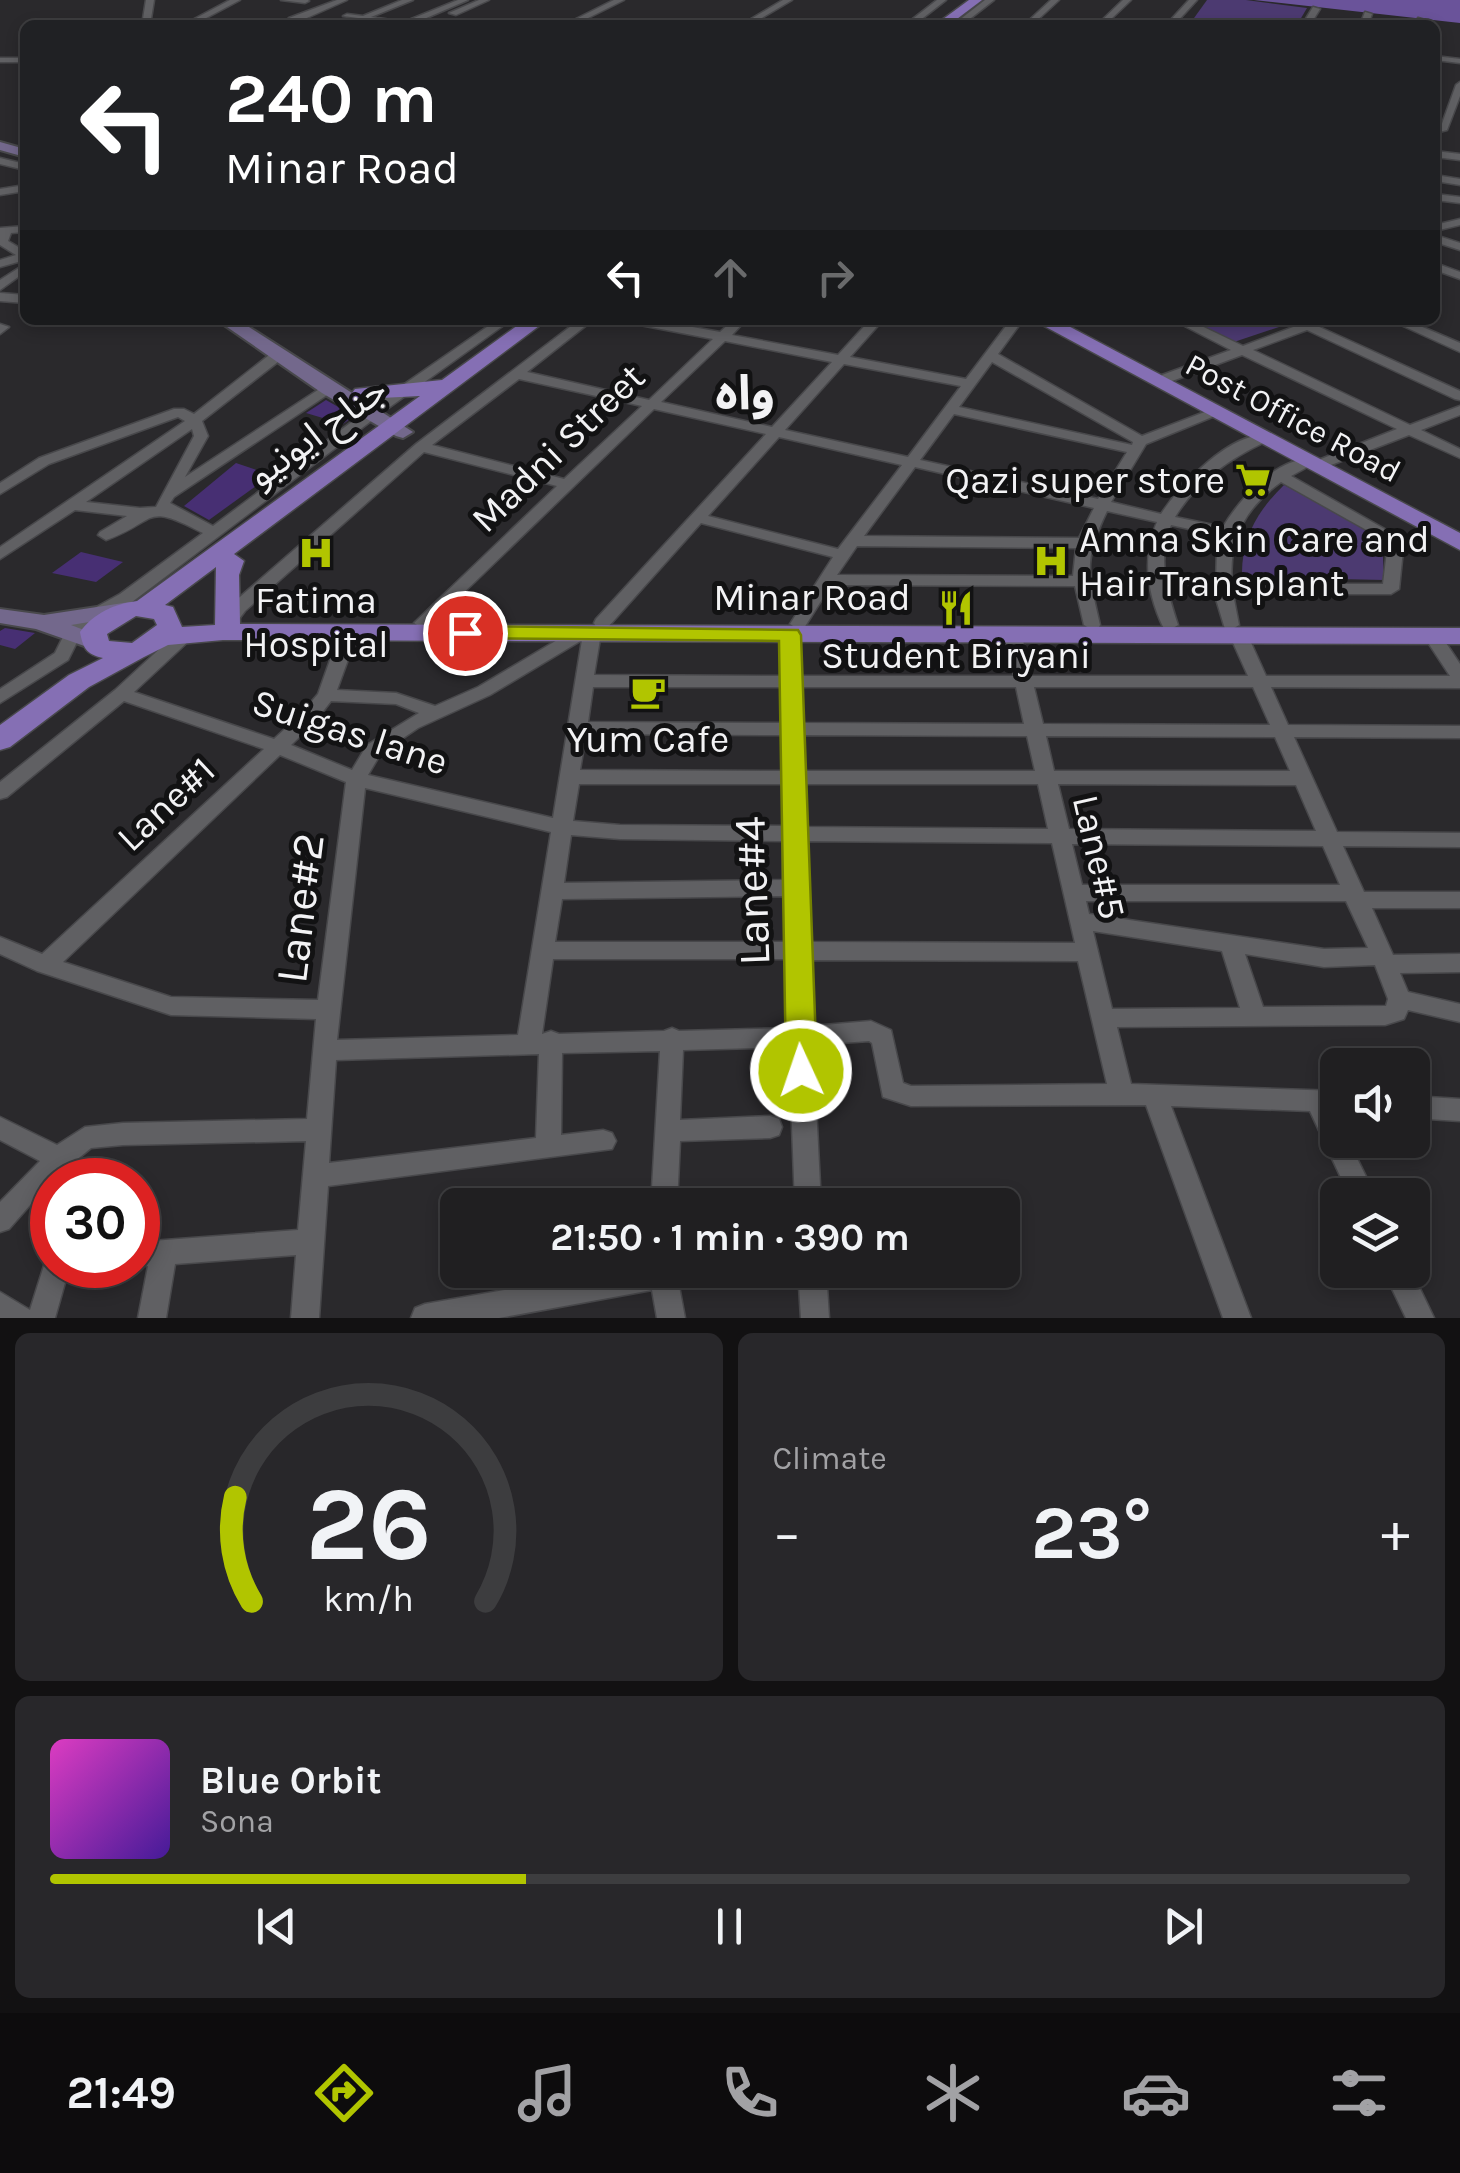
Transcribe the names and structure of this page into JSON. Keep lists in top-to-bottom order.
{
  "streets": {
    "main road": ["Post Office Road", "جناح ایونیو", "Minar Road"],
    "street": [
      "Madni Street",
      "Suigas lane",
      "Lane#1",
      "Lane#5",
      "Lane#4",
      "Lane#2"
    ]
  },
  "crossings": [
    ["جناح ایونیو", "Minar Road"],
    ["Madni Street", "Minar Road"],
    ["Minar Road", "Lane#1"],
    ["Minar Road", "Lane#5"],
    ["Minar Road", "Lane#4"],
    ["Suigas lane", "Lane#1"],
    ["Suigas lane", "Lane#5"],
    ["Suigas lane", "Lane#4"],
    ["Suigas lane", "Lane#2"]
  ],
  "districts": ["واہ"],
  "places": {
    "supermarket": ["Qazi super store"],
    "hospital": ["Fatima Hospital", "Amna Skin Care and Hair Transplant"],
    "restaurant": ["Student Biryani"],
    "cafe": ["Yum Cafe"]
  },
  "page": {
    "turn": ["240 m", "Minar Road"],
    "limit": "30",
    "trip": "21:50 · 1 min · 390 m",
    "tile": "Climate",
    "heat": ["−", "23°", "+"],
    "song": ["Blue Orbit", "Sona"],
    "tabs": "21:49",
    "gauge": ["26", "km/h"]
  }
}
